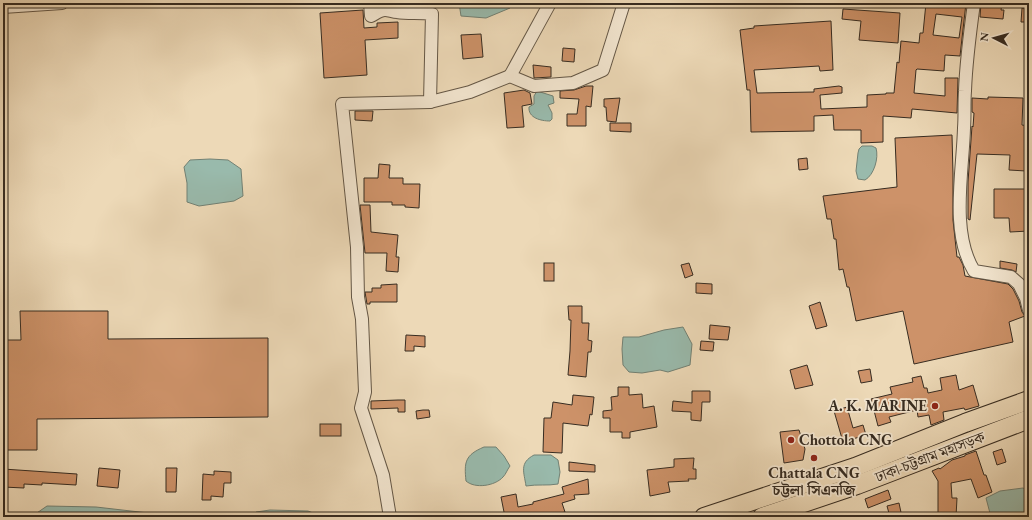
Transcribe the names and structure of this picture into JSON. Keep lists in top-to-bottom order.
{
  "streets": {
    "highway": ["ঢাকা-চট্টগ্রাম মহাসড়ক"]
  },
  "places": ["A. K. MARINE", "Chottola CNG", "Chattala CNG চট্টলা সিএনজি"],
  "north": "left"
}
